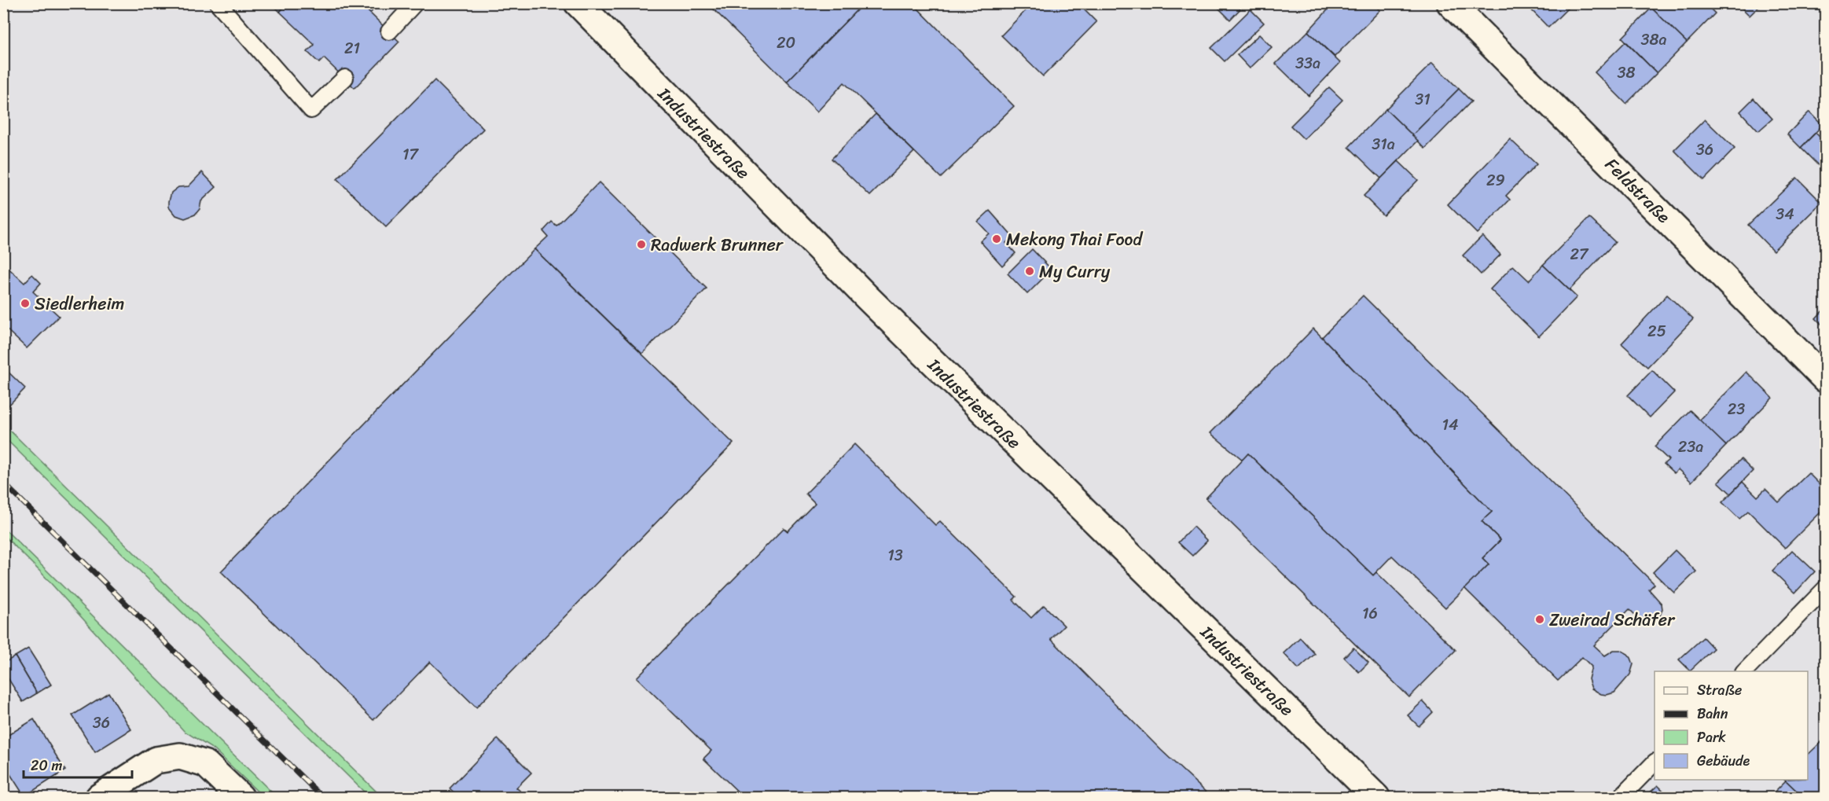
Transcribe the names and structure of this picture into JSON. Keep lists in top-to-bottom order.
{
  "streets": {
    "street": ["Industriestraße", "Feldstraße"]
  },
  "places": [
    "Mekong Thai Food",
    "Radwerk Brunner",
    "My Curry",
    "Siedlerheim",
    "Zweirad Schäfer"
  ],
  "house_numbers": [
    "38a",
    "20",
    "21",
    "33a",
    "38",
    "31",
    "31a",
    "36",
    "17",
    "29",
    "34",
    "27",
    "25",
    "23",
    "14",
    "23a",
    "13",
    "16",
    "36"
  ],
  "legend": [
    "Straße",
    "Bahn",
    "Park",
    "Gebäude"
  ],
  "scale_bar": "20 m"
}
